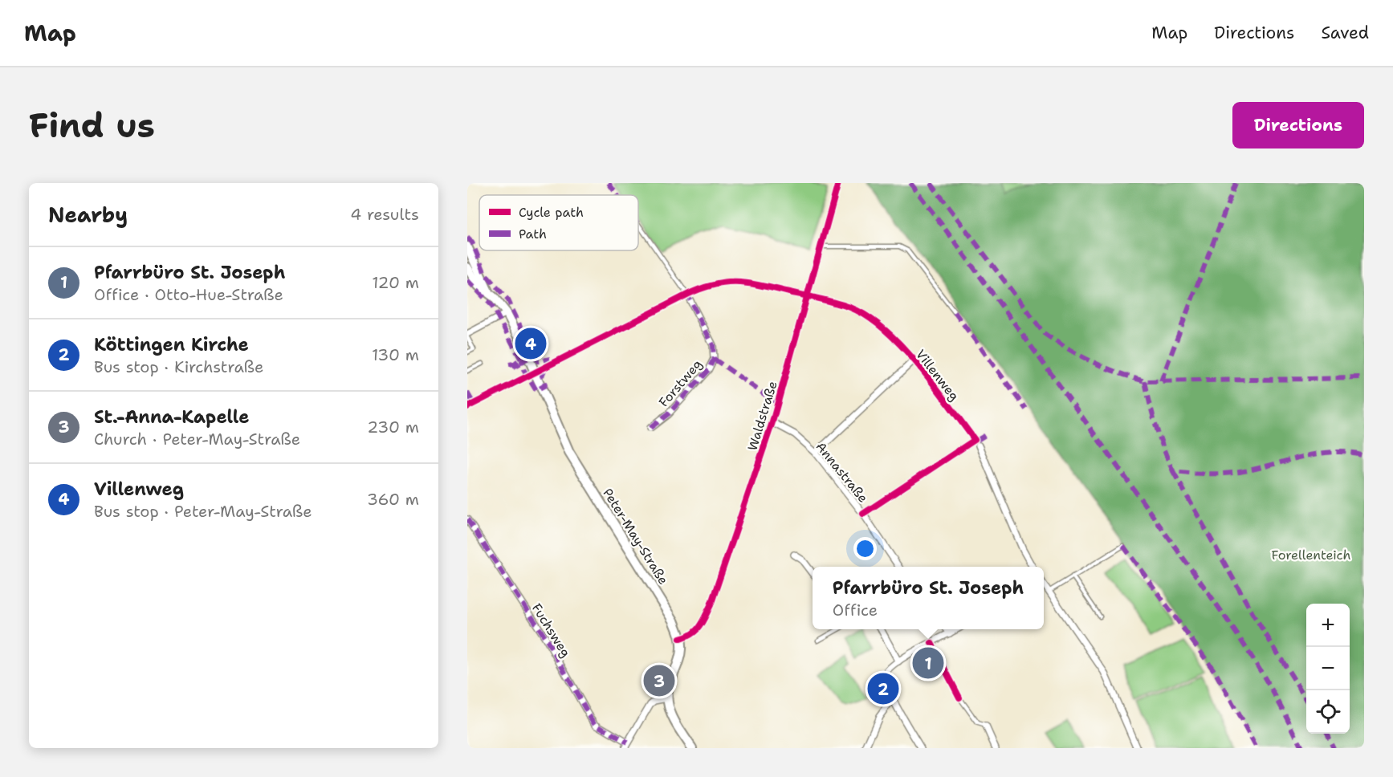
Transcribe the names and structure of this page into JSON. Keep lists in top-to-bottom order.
{
  "streets": {
    "main road": ["Peter-May-Straße"],
    "street": [
      "Villenweg",
      "Forstweg",
      "Waldstraße",
      "Annastraße",
      "Fuchsweg"
    ]
  },
  "crossings": [
    ["Villenweg", "Forstweg"],
    ["Villenweg", "Waldstraße"],
    ["Villenweg", "Peter-May-Straße"],
    ["Waldstraße", "Annastraße"],
    ["Waldstraße", "Peter-May-Straße"]
  ],
  "parks": ["Forellenteich"],
  "legend": ["Cycle path", "Path"],
  "page": {
    "header": "Map",
    "nav": ["Map", "Directions", "Saved"],
    "buttons": "Directions",
    "title": "Find us",
    "heading": ["Nearby", "4 results"],
    "list": [
      {
        "mark": "1",
        "name": "Pfarrbüro St. Joseph",
        "note": "Office · Otto-Hue-Straße",
        "value": "120 m"
      },
      {
        "mark": "2",
        "name": "Köttingen Kirche",
        "note": "Bus stop · Kirchstraße",
        "value": "130 m"
      },
      {
        "mark": "3",
        "name": "St.-Anna-Kapelle",
        "note": "Church · Peter-May-Straße",
        "value": "230 m"
      },
      {
        "mark": "4",
        "name": "Villenweg",
        "note": "Bus stop · Peter-May-Straße",
        "value": "360 m"
      }
    ],
    "pins": [
      "4",
      "1",
      "3",
      "2"
    ],
    "popup": ["Pfarrbüro St. Joseph", "Office"],
    "map_buttons": ["+", "−"]
  }
}
